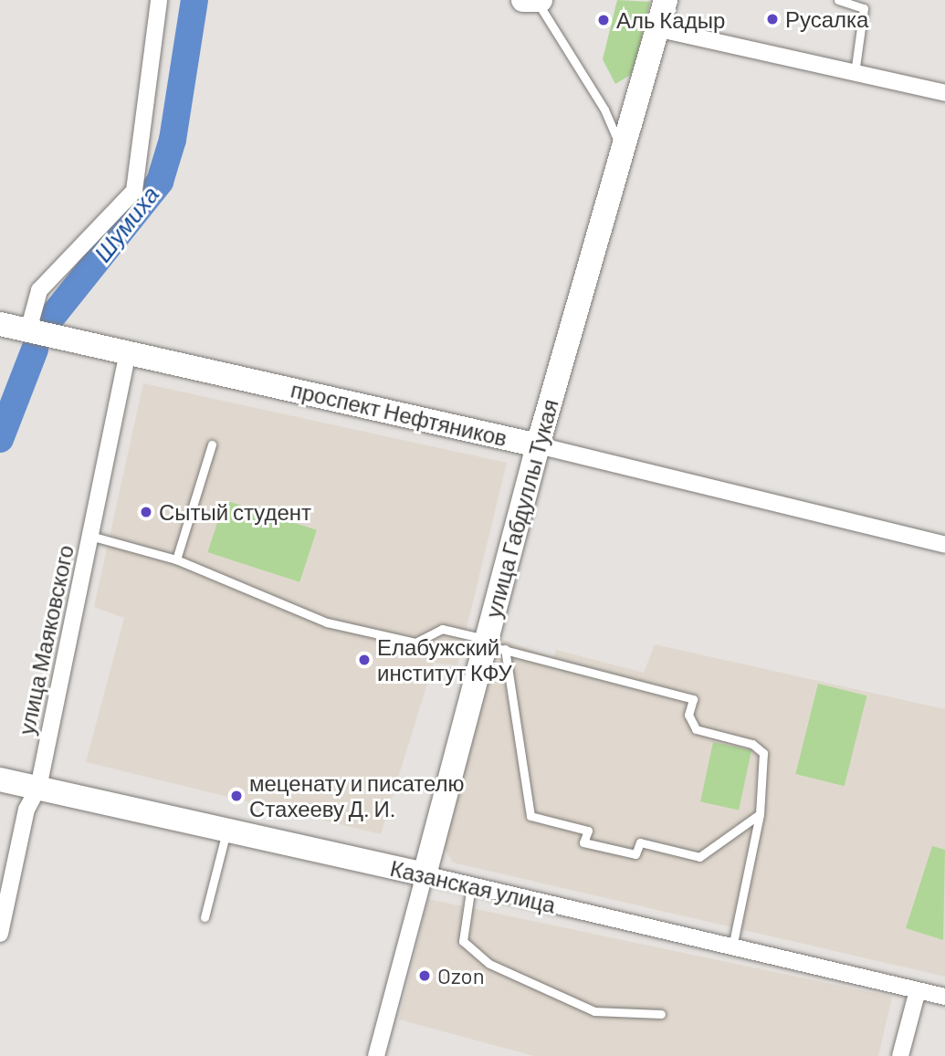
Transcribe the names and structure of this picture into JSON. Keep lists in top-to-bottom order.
{
  "streets": {
    "main road": ["проспект Нефтяников", "улица Габдуллы Тукая", "Казанская улица"],
    "street": ["улица Маяковского"]
  },
  "crossings": [
    ["проспект Нефтяников", "улица Габдуллы Тукая"],
    ["проспект Нефтяников", "улица Маяковского"],
    ["улица Габдуллы Тукая", "Казанская улица"],
    ["улица Маяковского", "Казанская улица"]
  ],
  "water": ["Шумиха"],
  "places": [
    "Русалка",
    "Аль Кадыр",
    "Сытый студент",
    "Елабужский институт КФУ",
    "меценату и писателю Стахееву Д. И.",
    "Ozon"
  ]
}
